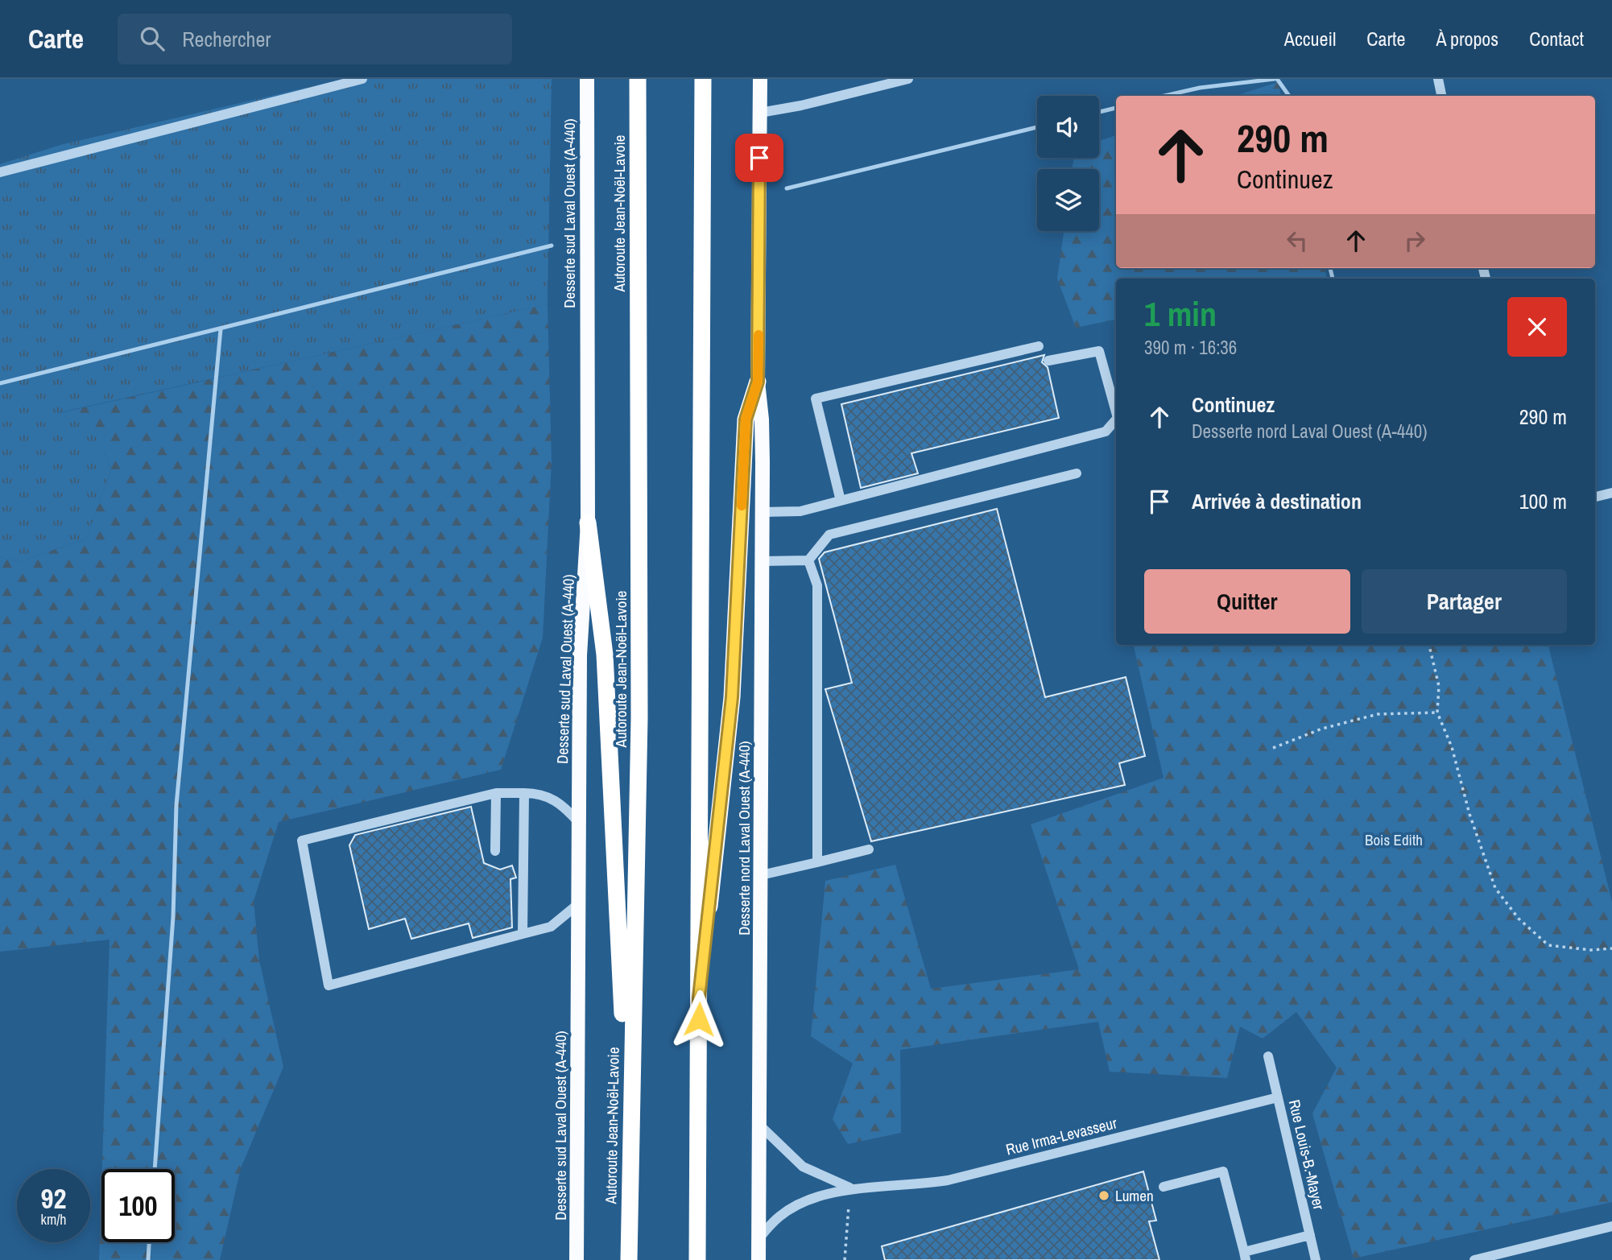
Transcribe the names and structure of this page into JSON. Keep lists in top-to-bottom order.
{
  "streets": {
    "highway": ["Autoroute Jean-Noël-Lavoie"],
    "main road": ["Desserte sud Laval Ouest (A-440)", "Desserte nord Laval Ouest (A-440)"],
    "street": ["Rue Irma-Levasseur", "Rue Louis-B.-Mayer"]
  },
  "crossings": [
    ["Desserte nord Laval Ouest (A-440)", "Rue Irma-Levasseur"],
    ["Rue Irma-Levasseur", "Rue Louis-B.-Mayer"]
  ],
  "parks": ["Bois Edith"],
  "places": ["Lumen"],
  "page": {
    "header": "Carte",
    "search": "Rechercher",
    "nav": [
      "Accueil",
      "Carte",
      "À propos",
      "Contact"
    ],
    "turn": ["290 m", "Continuez"],
    "heading": ["1 min", "390 m · 16:36"],
    "list": [
      {
        "name": "Continuez",
        "note": "Desserte nord Laval Ouest (A-440)",
        "value": "290 m"
      },
      {
        "name": "Arrivée à destination",
        "value": "100 m"
      }
    ],
    "buttons": ["Quitter", "Partager"],
    "speed": "92 km/h",
    "limit": "100"
  }
}
